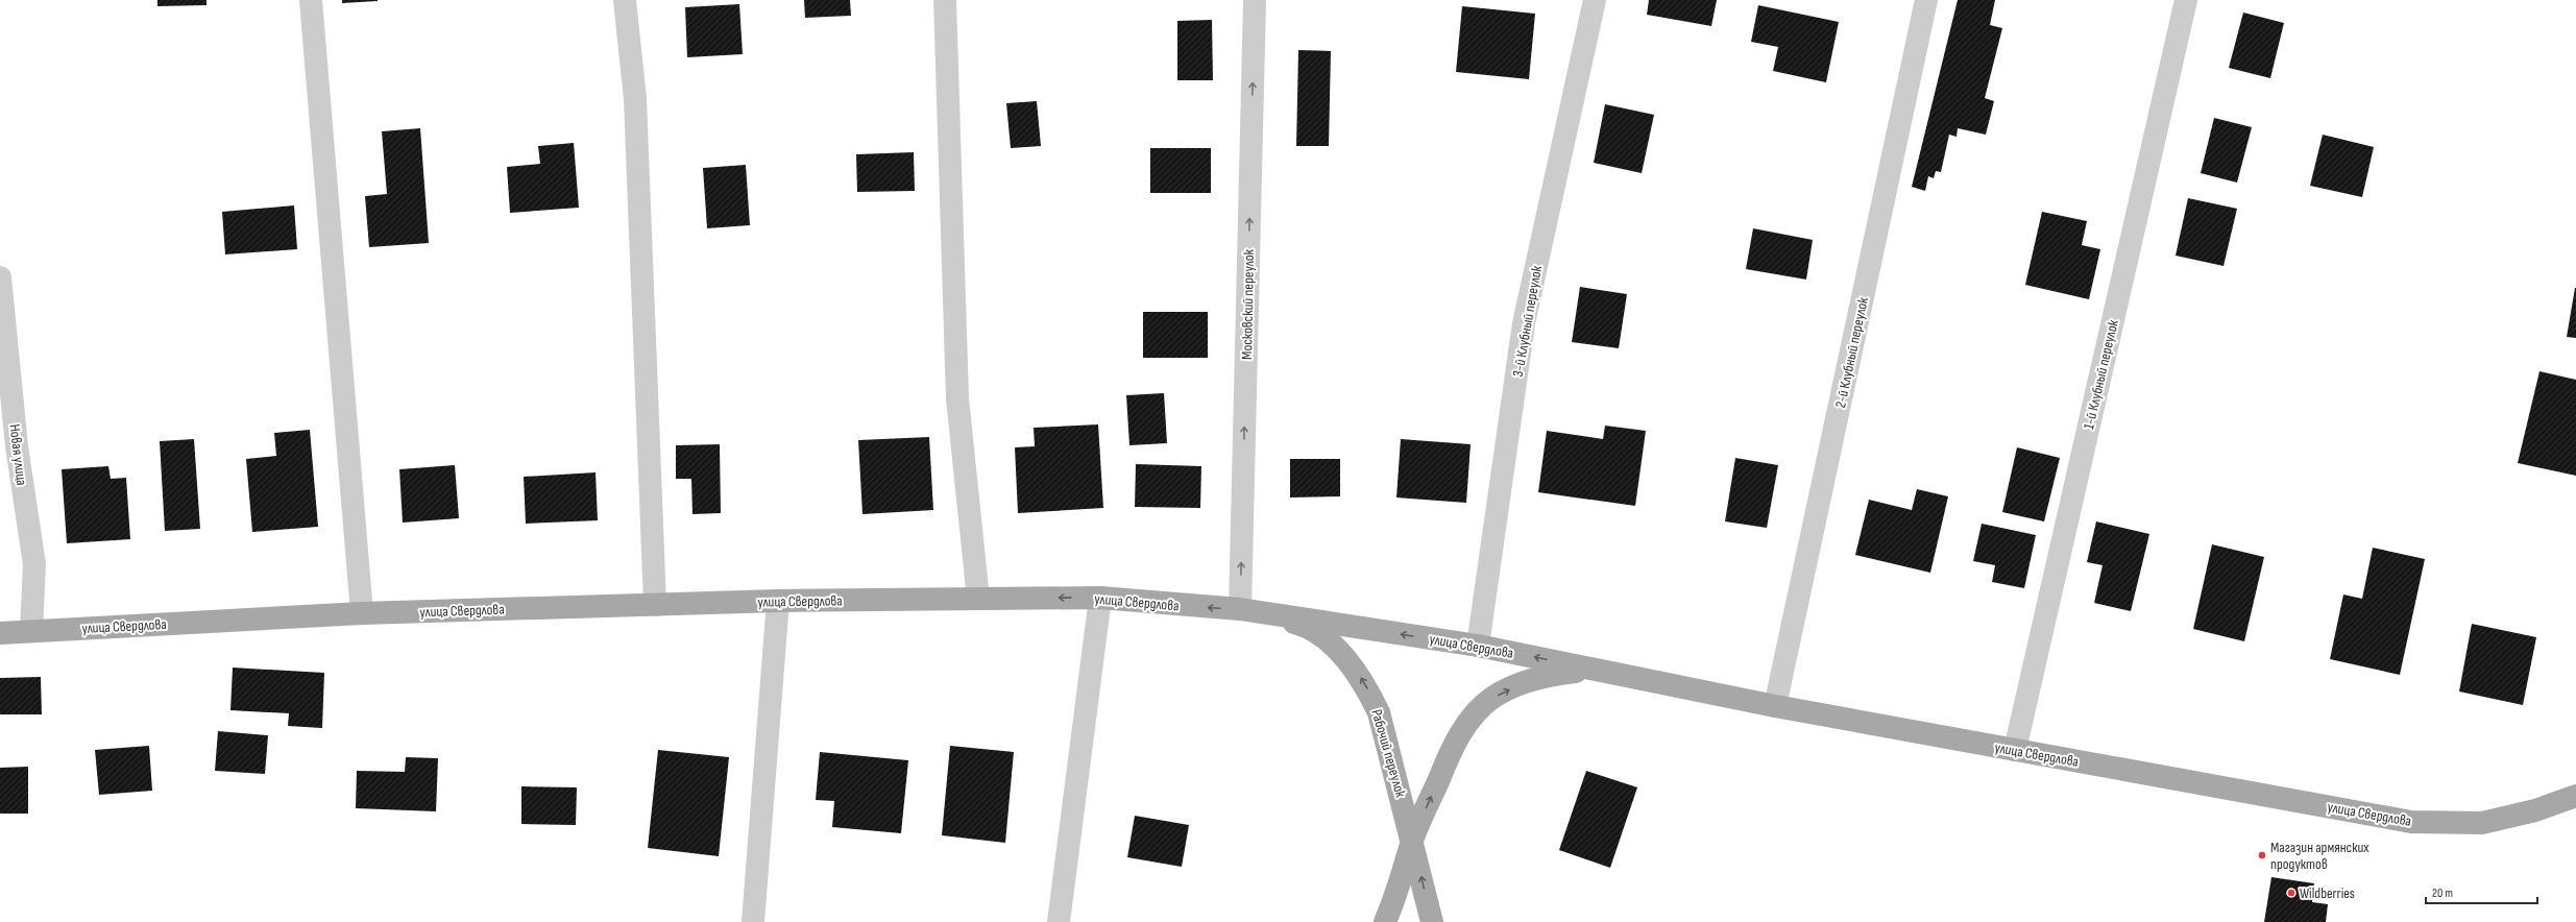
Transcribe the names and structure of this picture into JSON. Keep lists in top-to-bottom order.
{
  "streets": {
    "main road": ["улица Свердлова", "Рабочий переулок"],
    "street": [
      "Московский переулок",
      "3-й Клубный переулок",
      "2-й Клубный переулок",
      "1-й Клубный переулок",
      "Новая улица"
    ]
  },
  "crossings": [
    ["Московский переулок", "улица Свердлова"],
    ["Московский переулок", "Рабочий переулок"],
    ["3-й Клубный переулок", "улица Свердлова"],
    ["2-й Клубный переулок", "улица Свердлова"],
    ["1-й Клубный переулок", "улица Свердлова"],
    ["Новая улица", "улица Свердлова"],
    ["улица Свердлова", "Рабочий переулок"]
  ],
  "one_way": ["Московский переулок", "Рабочий переулок"],
  "places": ["Магазин армянских продуктов", "Wildberries"],
  "scale_bar": "20 m"
}
